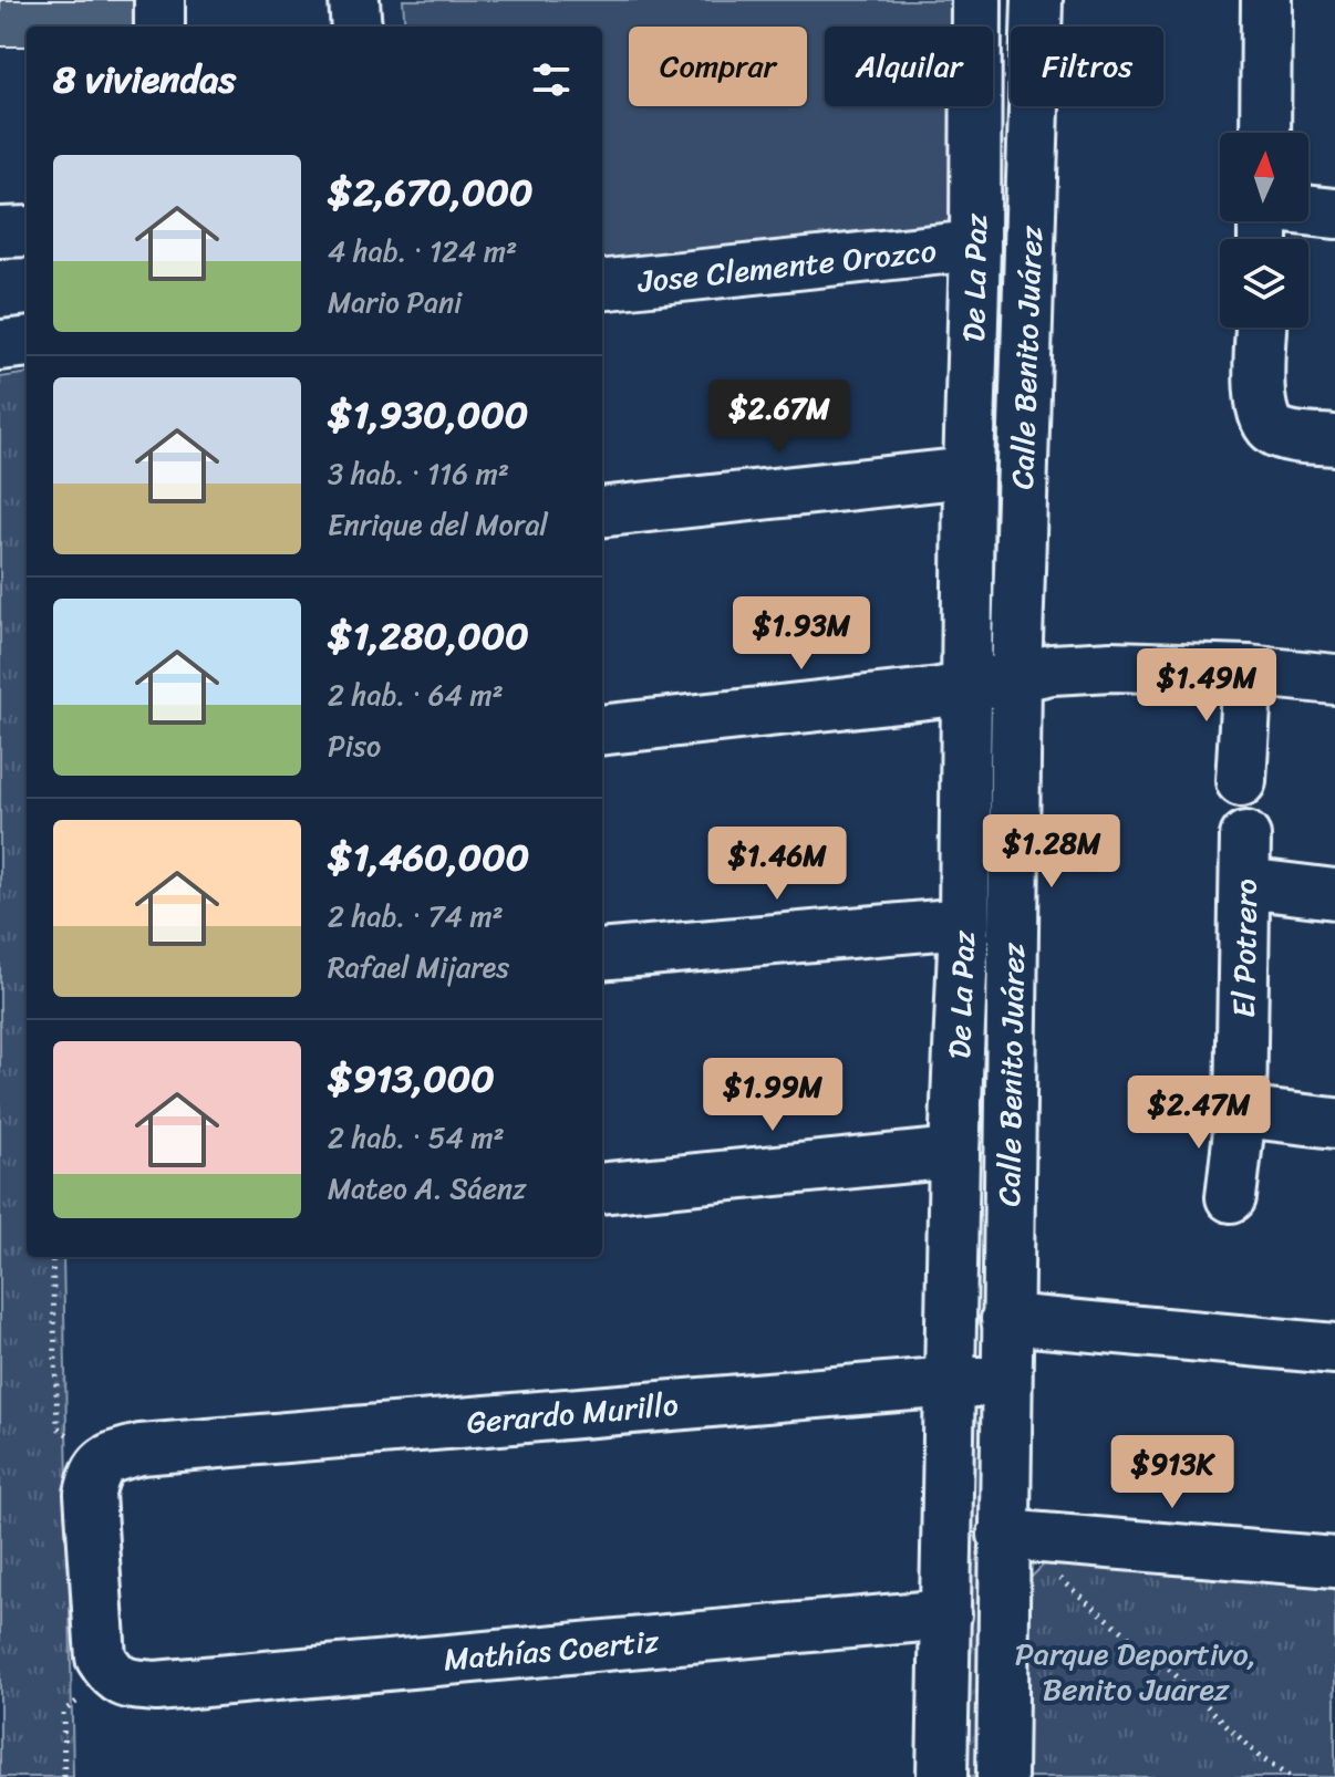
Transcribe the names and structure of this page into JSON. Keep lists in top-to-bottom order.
{
  "streets": {
    "street": [
      "Jose Clemente Orozco",
      "De La Paz",
      "Calle Benito Juárez",
      "El Potrero",
      "Gerardo Murillo",
      "Mathías Coertiz"
    ]
  },
  "crossings": [
    ["Jose Clemente Orozco", "De La Paz"],
    ["De La Paz", "Gerardo Murillo"],
    ["De La Paz", "Mathías Coertiz"],
    ["Calle Benito Juárez", "Gerardo Murillo"]
  ],
  "parks": ["Parque Deportivo, Benito Juarez"],
  "north": "top",
  "page": {
    "chip": ["Comprar", "Alquilar", "Filtros"],
    "heading": "8 viviendas",
    "list": [
      {
        "name": "$2,670,000",
        "note": "4 hab. · 124 m² · Mario Pani"
      },
      {
        "name": "$1,930,000",
        "note": "3 hab. · 116 m² · Enrique del Moral"
      },
      {
        "name": "$1,280,000",
        "note": "2 hab. · 64 m² · Piso"
      },
      {
        "name": "$1,460,000",
        "note": "2 hab. · 74 m² · Rafael Mijares"
      },
      {
        "name": "$913,000",
        "note": "2 hab. · 54 m² · Mateo A. Sáenz"
      }
    ],
    "price": [
      "$2.67M",
      "$1.93M",
      "$1.49M",
      "$1.28M",
      "$1.46M",
      "$1.99M",
      "$2.47M",
      "$913K"
    ]
  }
}
